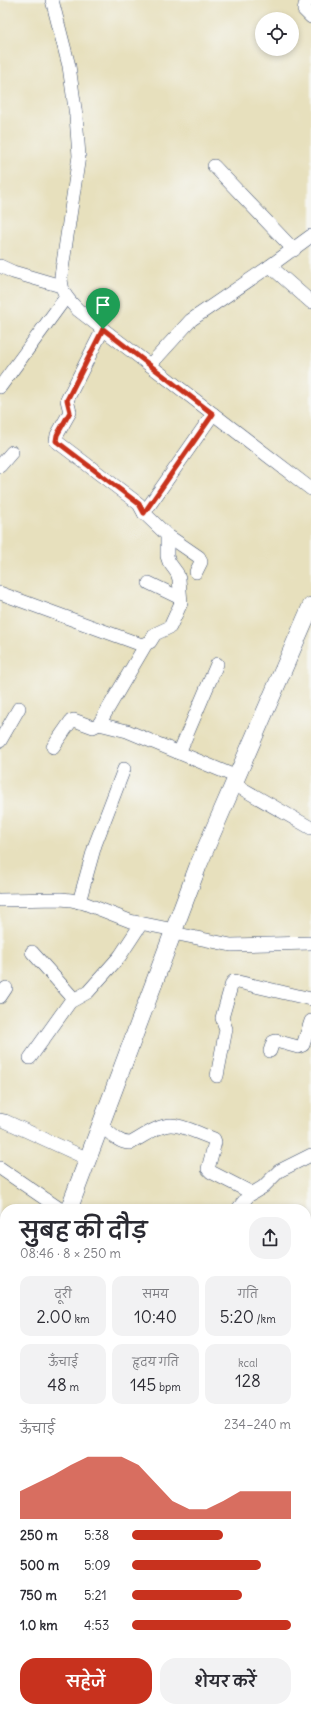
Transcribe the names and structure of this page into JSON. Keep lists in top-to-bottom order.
{
  "page": {
    "heading": ["सुबह की दौड़", "08:46 · 8 × 250 m"],
    "stats": [
      ["दूरी", "2.00 km"],
      ["समय", "10:40"],
      ["गति", "5:20 /km"],
      ["ऊँचाई", "48 m"],
      ["हृदय गति", "145 bpm"],
      ["kcal", "128"]
    ],
    "chart": ["ऊँचाई", "234–240 m"],
    "list": [
      {
        "name": "250 m",
        "note": "5:38"
      },
      {
        "name": "500 m",
        "note": "5:09"
      },
      {
        "name": "750 m",
        "note": "5:21"
      },
      {
        "name": "1.0 km",
        "note": "4:53"
      }
    ],
    "buttons": ["सहेजें", "शेयर करें"]
  }
}
